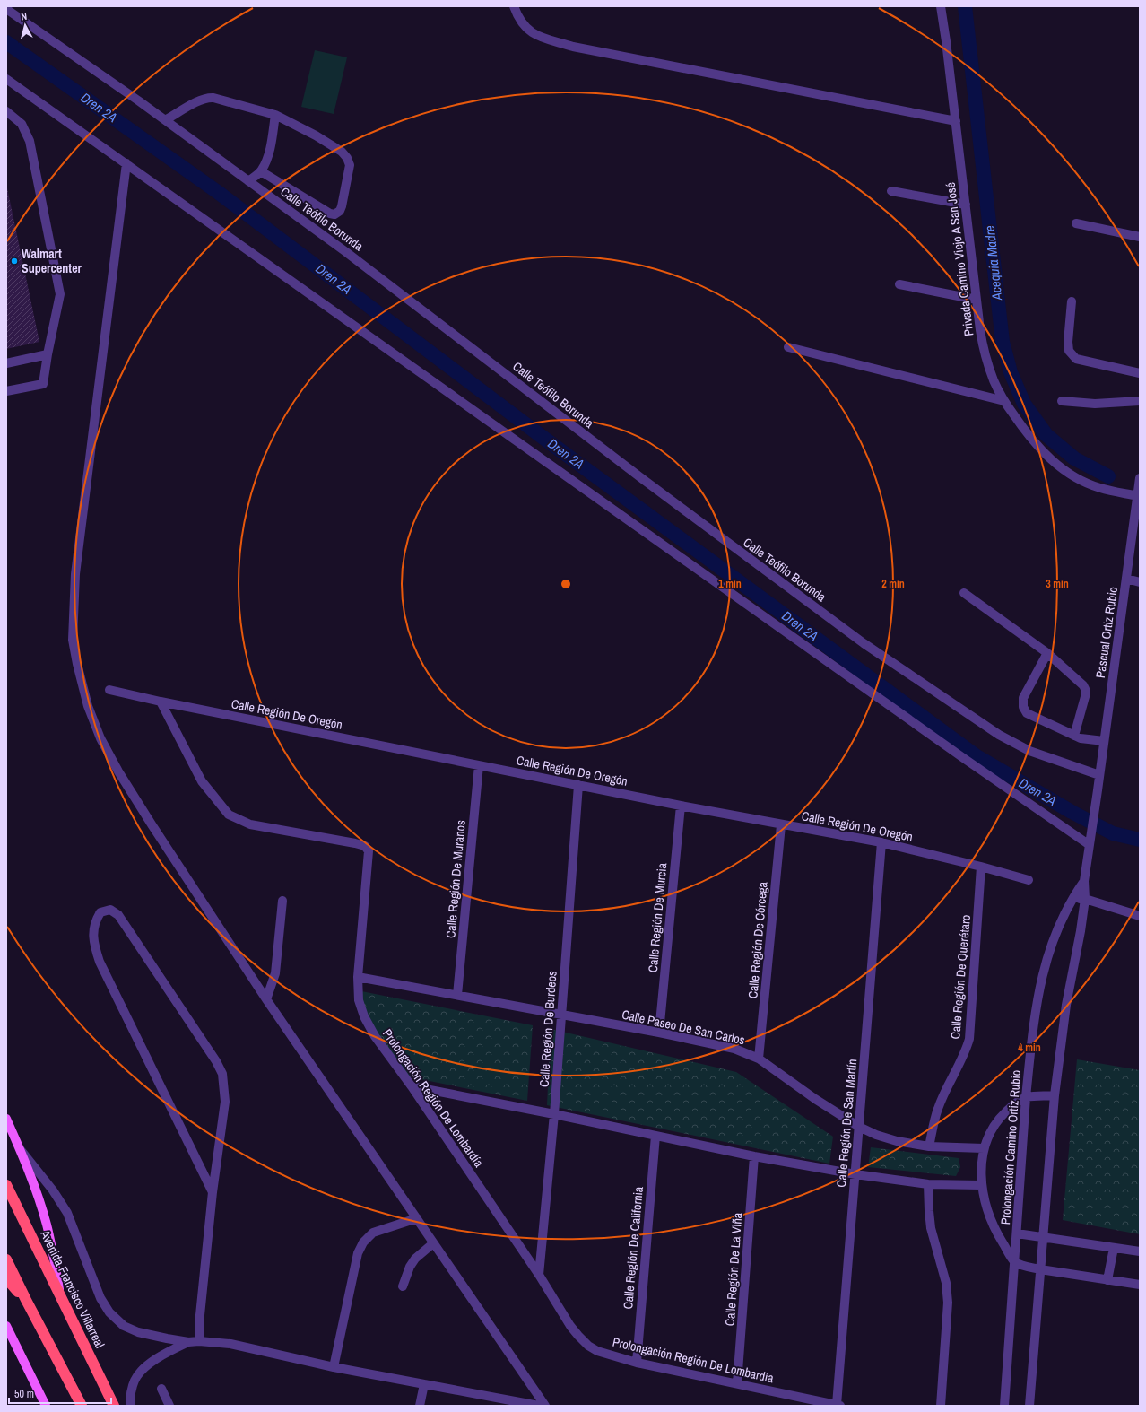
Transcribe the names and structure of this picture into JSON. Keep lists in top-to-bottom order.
{
  "streets": {
    "highway": ["Avenida Francisco Villarreal"],
    "street": [
      "Calle Teófilo Borunda",
      "Privada Camino Viejo A San José",
      "Pascual Ortiz Rubio",
      "Calle Región De Oregón",
      "Calle Región De Muranos",
      "Calle Región De Murcia",
      "Calle Región De Córcega",
      "Calle Región De Querétaro",
      "Calle Paseo De San Carlos",
      "Calle Región De Burdeos",
      "Prolongación Región De Lombardía",
      "Calle Región De San Martín",
      "Prolongación Camino Ortiz Rubio",
      "Calle Región De California",
      "Calle Región De La Viña"
    ]
  },
  "crossings": [
    ["Calle Teófilo Borunda", "Pascual Ortiz Rubio"],
    ["Privada Camino Viejo A San José", "Pascual Ortiz Rubio"],
    ["Pascual Ortiz Rubio", "Prolongación Camino Ortiz Rubio"],
    ["Calle Región De Oregón", "Calle Región De Muranos"],
    ["Calle Región De Oregón", "Calle Región De Murcia"],
    ["Calle Región De Oregón", "Calle Región De Córcega"],
    ["Calle Región De Oregón", "Calle Región De Querétaro"],
    ["Calle Región De Oregón", "Calle Región De Burdeos"],
    ["Calle Región De Oregón", "Prolongación Región De Lombardía"],
    ["Calle Región De Oregón", "Calle Región De San Martín"],
    ["Calle Región De Muranos", "Calle Paseo De San Carlos"],
    ["Calle Región De Murcia", "Calle Paseo De San Carlos"],
    ["Calle Región De Córcega", "Calle Paseo De San Carlos"],
    ["Calle Región De Querétaro", "Calle Paseo De San Carlos"],
    ["Calle Paseo De San Carlos", "Calle Región De Burdeos"],
    ["Calle Paseo De San Carlos", "Prolongación Región De Lombardía"],
    ["Calle Paseo De San Carlos", "Calle Región De San Martín"],
    ["Calle Región De Burdeos", "Prolongación Región De Lombardía"],
    ["Prolongación Región De Lombardía", "Calle Región De San Martín"],
    ["Prolongación Región De Lombardía", "Calle Región De California"],
    ["Prolongación Región De Lombardía", "Calle Región De La Viña"]
  ],
  "water": ["Dren 2A", "Acequia Madre"],
  "places": ["Walmart Supercenter"],
  "scale_bar": "50 m",
  "north": "top",
  "rings": [
    "1 min",
    "2 min",
    "3 min",
    "4 min"
  ]
}
